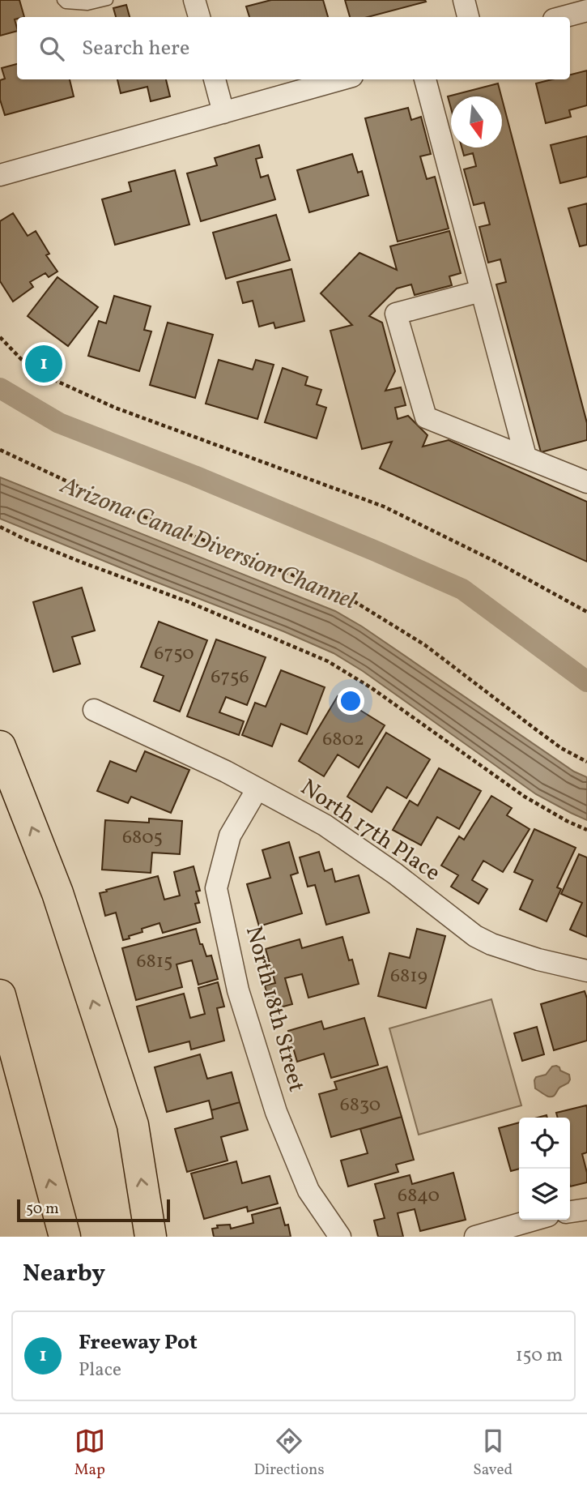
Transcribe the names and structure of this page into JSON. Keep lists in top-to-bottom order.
{
  "streets": {
    "street": ["North 17th Place", "North 18th Street"]
  },
  "crossings": [
    ["North 17th Place", "North 18th Street"]
  ],
  "water": ["Arizona Canal Diversion Channel"],
  "house_numbers": [
    "6750",
    "6756",
    "6802",
    "6805",
    "6815",
    "6819",
    "6830",
    "6840"
  ],
  "scale_bar": "50 m",
  "north": "bottom",
  "page": {
    "search": "Search here",
    "pins": "1",
    "scale": "50 m",
    "heading": "Nearby",
    "list": [
      {
        "mark": "1",
        "name": "Freeway Pot",
        "note": "Place",
        "value": "150 m"
      }
    ],
    "nav": ["Map", "Directions", "Saved"]
  }
}
